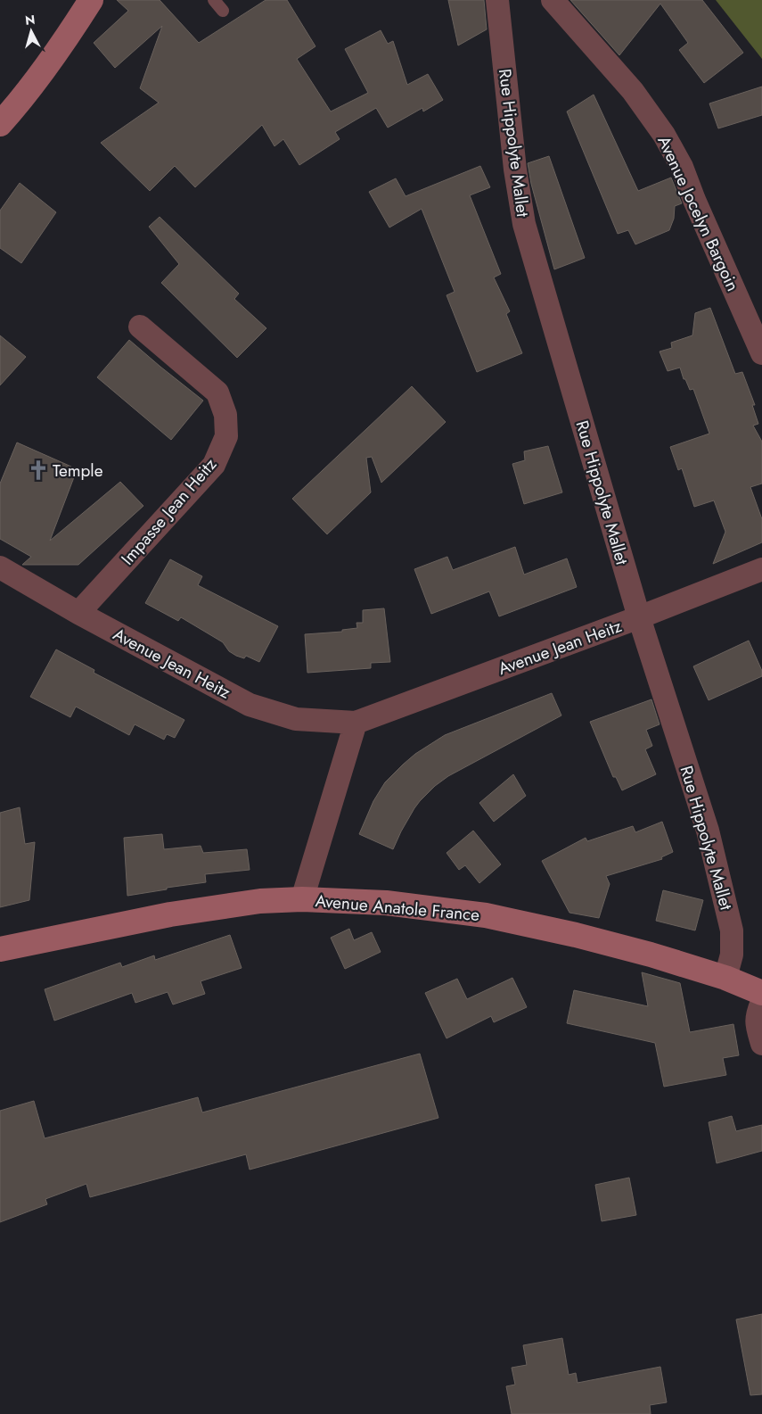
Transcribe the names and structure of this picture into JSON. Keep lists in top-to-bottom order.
{
  "streets": {
    "main road": ["Avenue Anatole France"],
    "street": [
      "Rue Hippolyte Mallet",
      "Avenue Jocelyn Bargoin",
      "Impasse Jean Heitz",
      "Avenue Jean Heitz"
    ]
  },
  "crossings": [
    ["Rue Hippolyte Mallet", "Avenue Jean Heitz"],
    ["Rue Hippolyte Mallet", "Avenue Anatole France"],
    ["Impasse Jean Heitz", "Avenue Jean Heitz"]
  ],
  "places": {
    "church": ["Temple"]
  },
  "north": "top"
}
